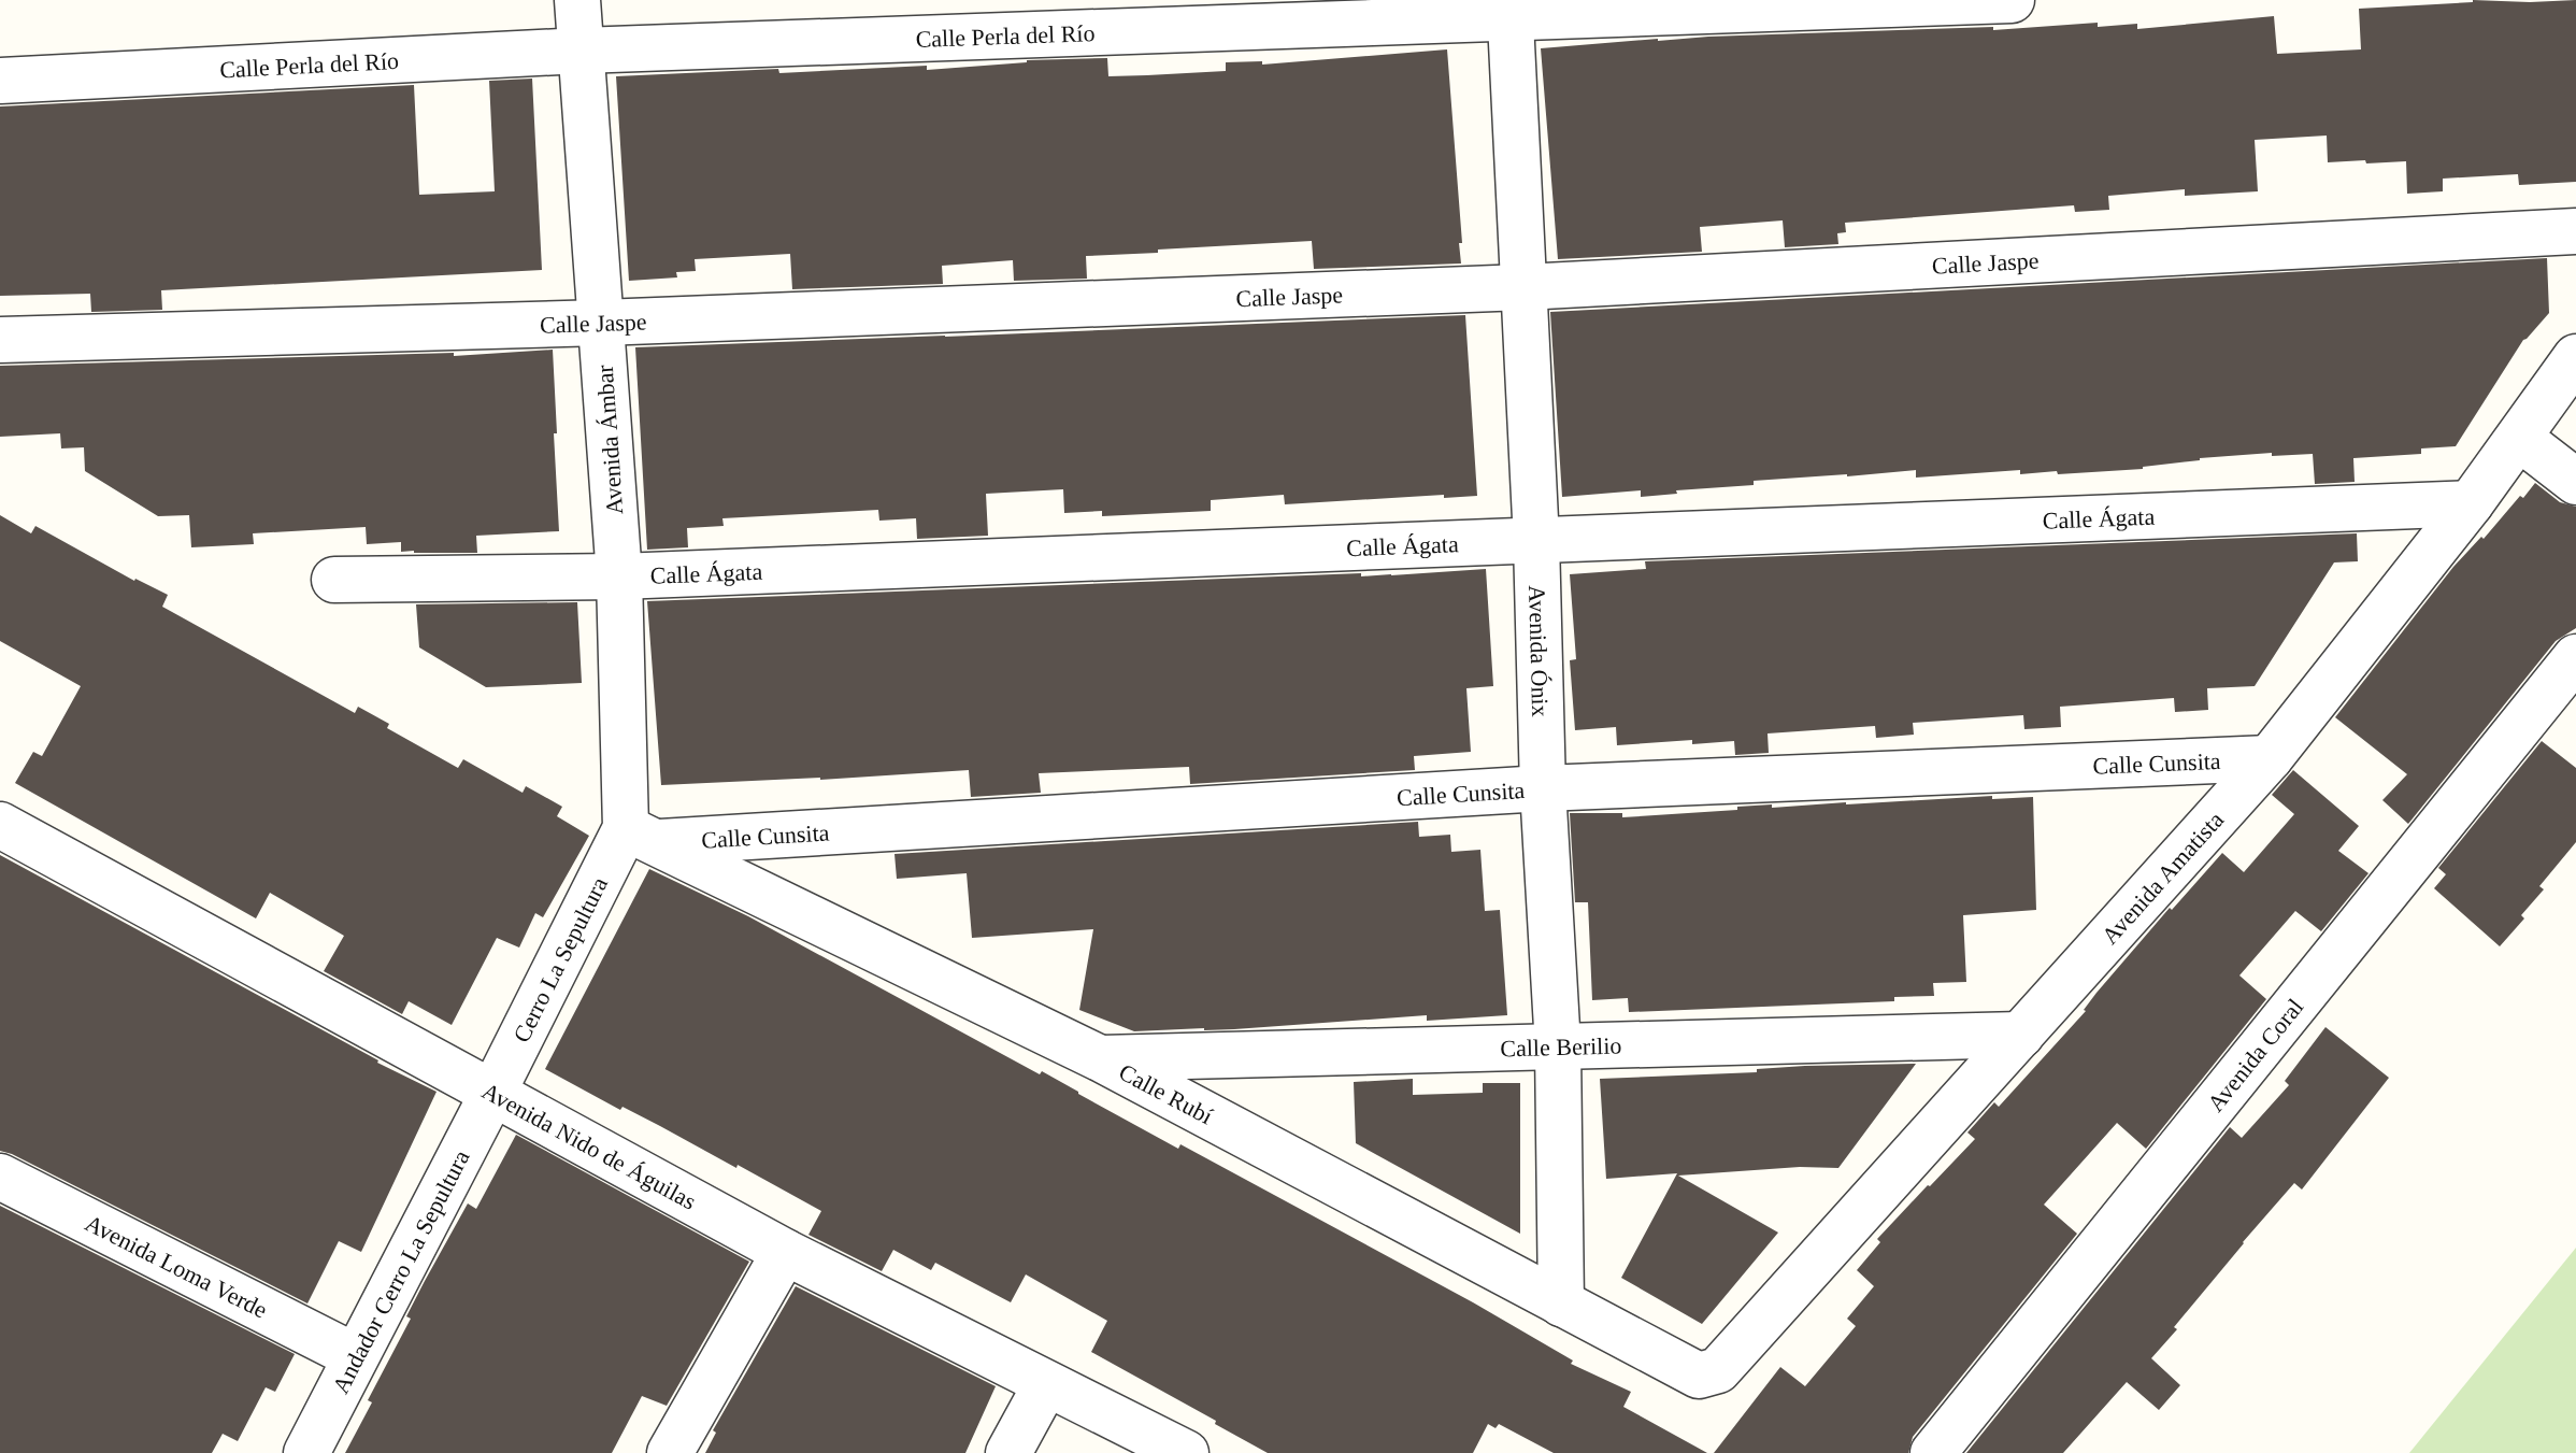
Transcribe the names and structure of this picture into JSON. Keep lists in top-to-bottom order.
{
  "streets": {
    "street": [
      "Calle Perla del Río",
      "Calle Jaspe",
      "Avenida Ámbar",
      "Calle Ágata",
      "Avenida Ónix",
      "Calle Cunsita",
      "Avenida Amatista",
      "Cerro La Sepultura",
      "Calle Berilio",
      "Avenida Coral",
      "Calle Rubí",
      "Avenida Nido de Águilas",
      "Avenida Loma Verde",
      "Andador Cerro La Sepultura"
    ]
  },
  "crossings": [
    ["Calle Perla del Río", "Avenida Ámbar"],
    ["Calle Perla del Río", "Avenida Ónix"],
    ["Calle Jaspe", "Avenida Ámbar"],
    ["Calle Jaspe", "Avenida Ónix"],
    ["Avenida Ámbar", "Calle Ágata"],
    ["Avenida Ámbar", "Calle Cunsita"],
    ["Avenida Ámbar", "Cerro La Sepultura"],
    ["Avenida Ámbar", "Calle Rubí"],
    ["Calle Ágata", "Avenida Ónix"],
    ["Calle Ágata", "Avenida Amatista"],
    ["Avenida Ónix", "Calle Cunsita"],
    ["Avenida Ónix", "Calle Berilio"],
    ["Avenida Ónix", "Calle Rubí"],
    ["Calle Cunsita", "Avenida Amatista"],
    ["Calle Cunsita", "Cerro La Sepultura"],
    ["Calle Cunsita", "Calle Rubí"],
    ["Avenida Amatista", "Calle Berilio"],
    ["Avenida Amatista", "Calle Rubí"],
    ["Cerro La Sepultura", "Calle Rubí"],
    ["Cerro La Sepultura", "Avenida Nido de Águilas"],
    ["Cerro La Sepultura", "Andador Cerro La Sepultura"],
    ["Calle Berilio", "Calle Rubí"],
    ["Avenida Nido de Águilas", "Andador Cerro La Sepultura"],
    ["Avenida Loma Verde", "Andador Cerro La Sepultura"]
  ]
}
